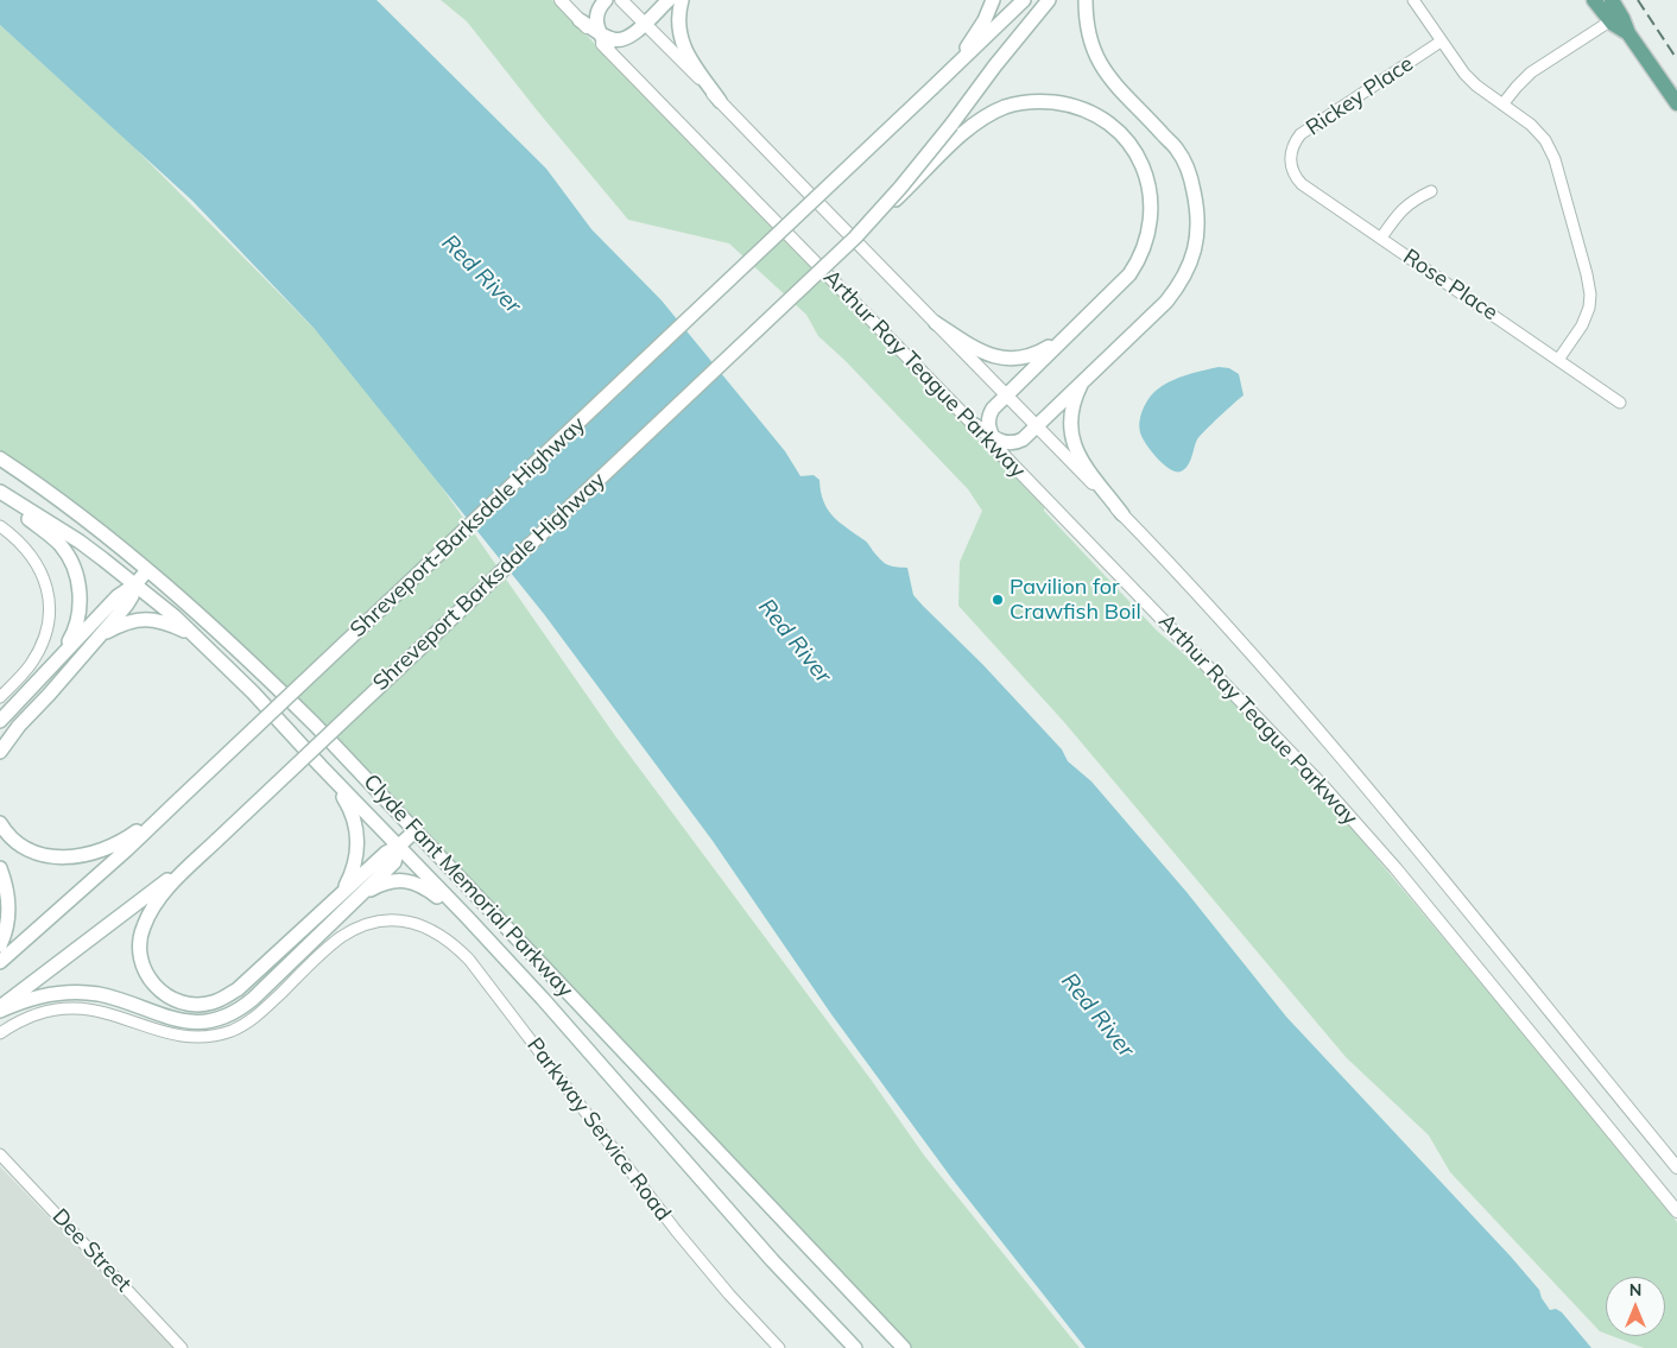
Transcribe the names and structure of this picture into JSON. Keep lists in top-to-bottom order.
{
  "streets": {
    "main road": ["Shreveport-Barksdale Highway", "Shreveport Barksdale Highway", "Clyde Fant Memorial Parkway"],
    "street": [
      "Rickey Place",
      "Rose Place",
      "Arthur Ray Teague Parkway",
      "Parkway Service Road",
      "Dee Street"
    ]
  },
  "crossings": [
    ["Rickey Place", "Rose Place"]
  ],
  "water": ["Red River"],
  "places": ["Pavilion for Crawfish Boil"],
  "north": "top"
}
